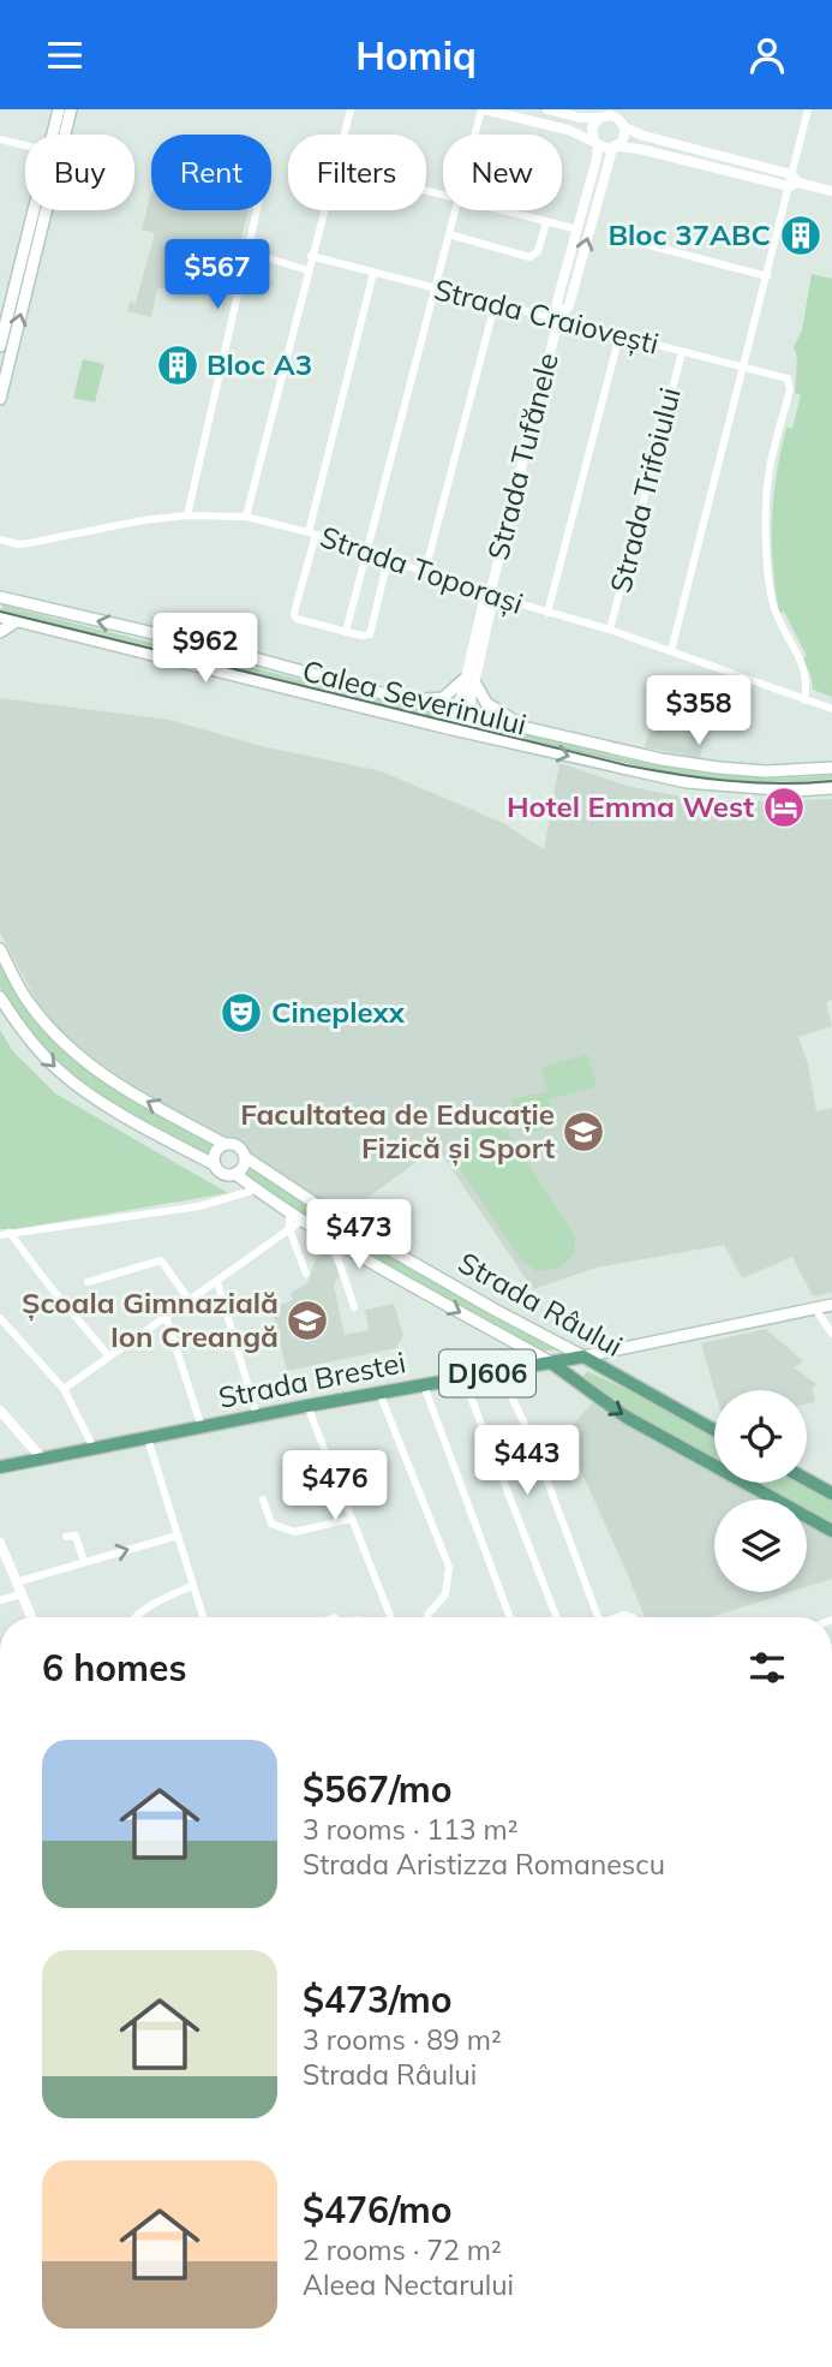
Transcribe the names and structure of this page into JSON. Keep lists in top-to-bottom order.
{
  "streets": {
    "main road": [
      "Calea Severinului",
      "Strada Râului",
      "DJ606",
      "Strada Brestei"
    ],
    "street": [
      "Strada Craiovești",
      "Strada Tufănele",
      "Strada Trifoiului",
      "Strada Toporași"
    ]
  },
  "crossings": [
    ["Strada Craiovești", "Strada Tufănele"],
    ["Strada Craiovești", "Strada Trifoiului"],
    ["Strada Craiovești", "Strada Toporași"],
    ["Strada Tufănele", "Strada Toporași"],
    ["Strada Tufănele", "Calea Severinului"],
    ["Strada Trifoiului", "Strada Toporași"],
    ["Strada Râului", "Strada Brestei"]
  ],
  "places": {
    "building": ["Bloc 37ABC", "Bloc A3"],
    "hotel": ["Hotel Emma West"],
    "theatre": ["Cineplexx"],
    "school or university": ["Facultatea de Educație Fizică și Sport", "Școala Gimnazială Ion Creangă"]
  },
  "page": {
    "header": "Homiq",
    "chip": [
      "Buy",
      "Rent",
      "Filters",
      "New"
    ],
    "price": [
      "$567",
      "$962",
      "$358",
      "$473",
      "$443",
      "$476"
    ],
    "heading": "6 homes",
    "list": [
      {
        "name": "$567/mo",
        "note": "3 rooms · 113 m² · Strada Aristizza Romanescu"
      },
      {
        "name": "$473/mo",
        "note": "3 rooms · 89 m² · Strada Râului"
      },
      {
        "name": "$476/mo",
        "note": "2 rooms · 72 m² · Aleea Nectarului"
      }
    ]
  }
}
